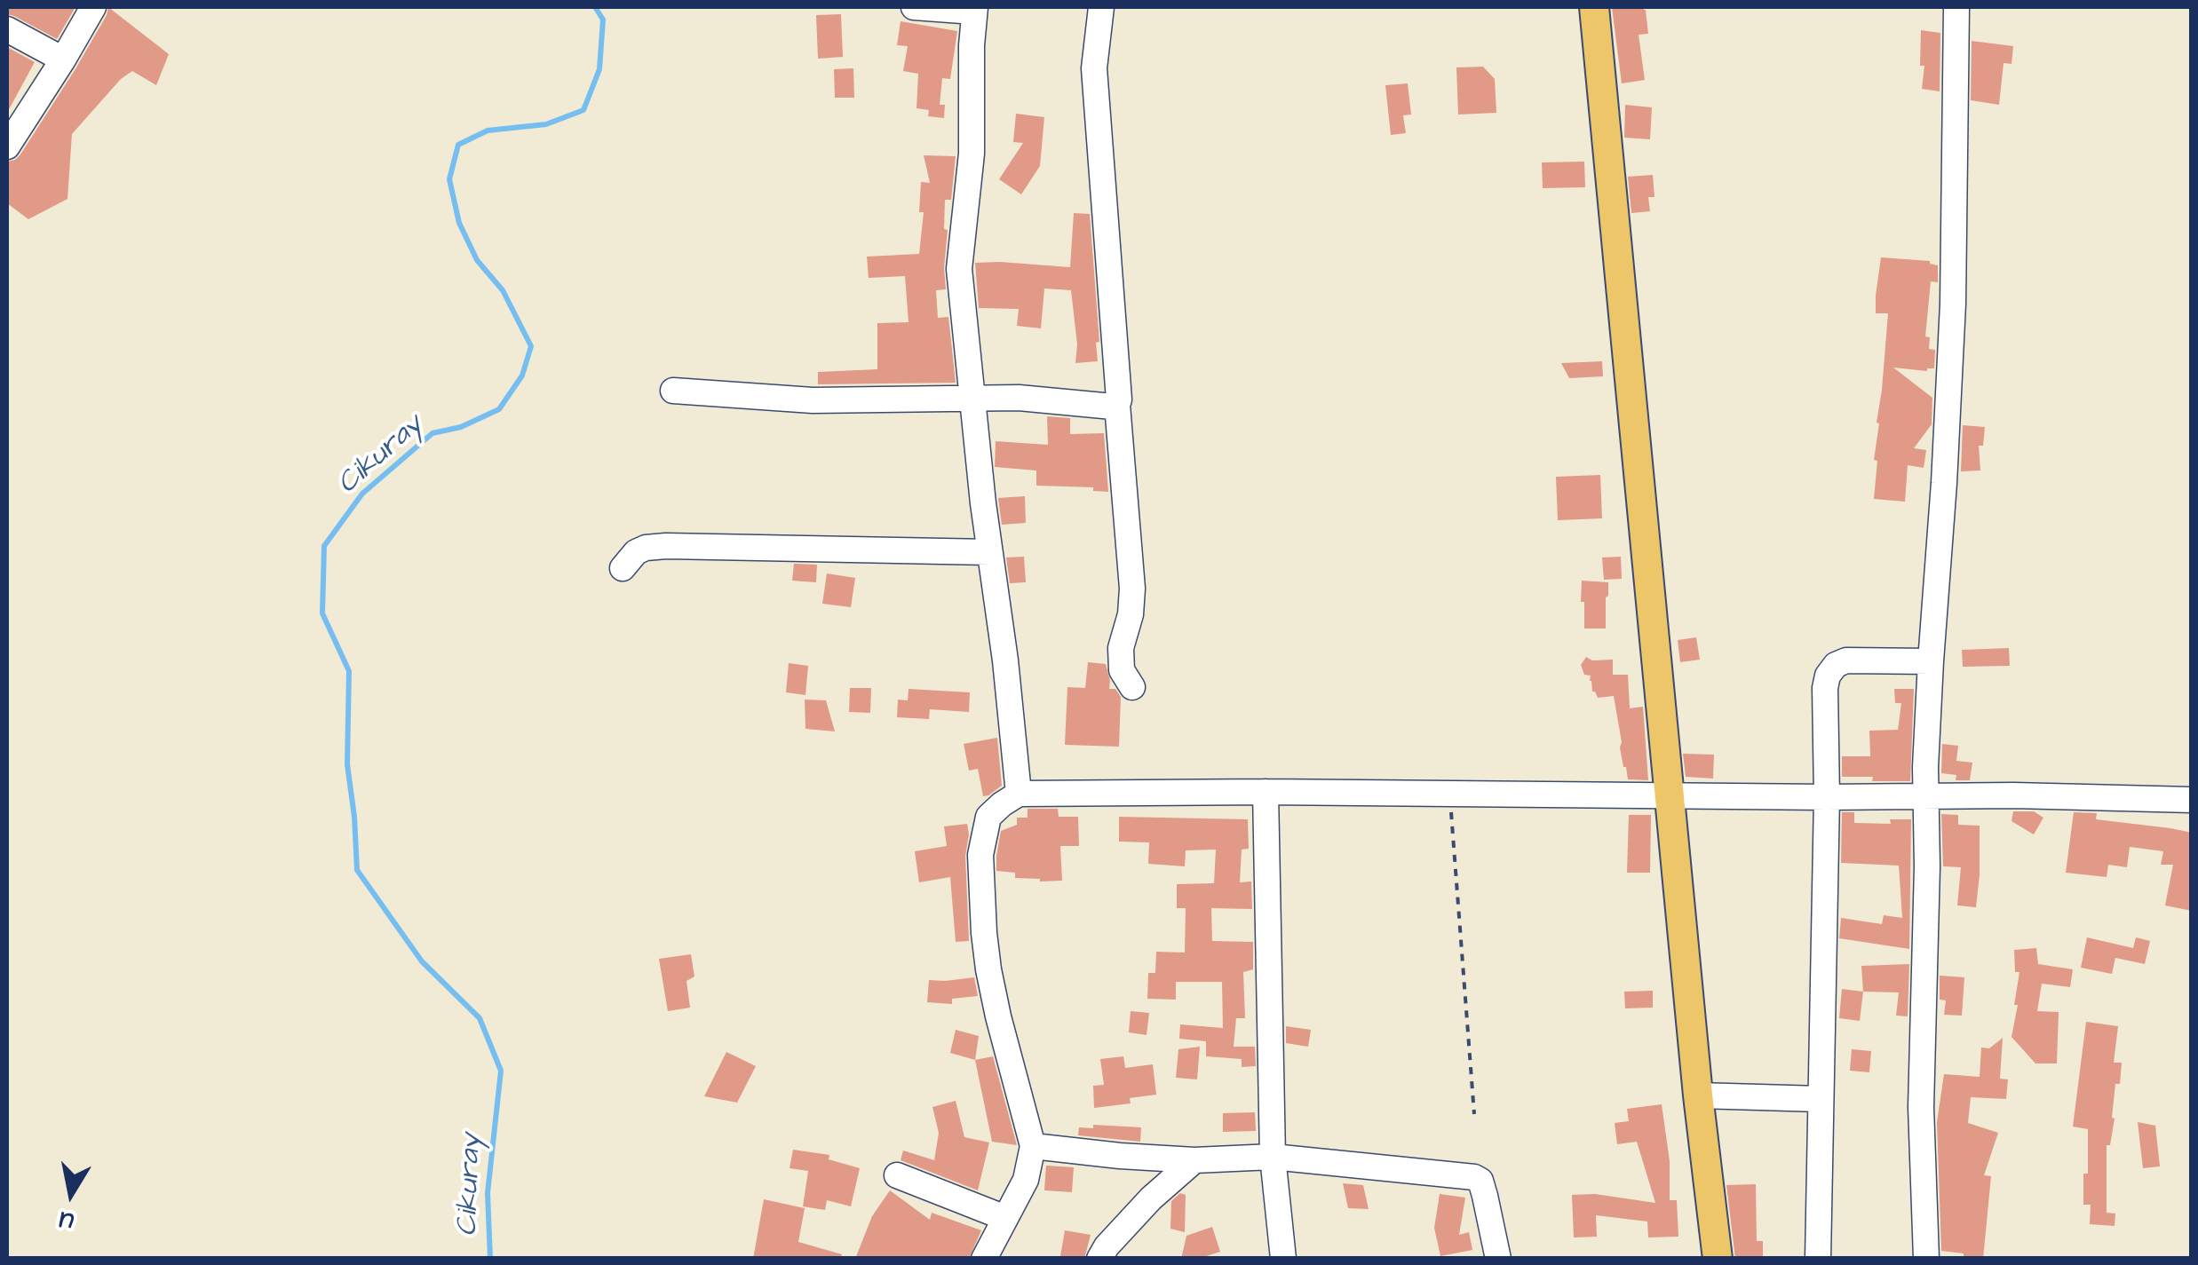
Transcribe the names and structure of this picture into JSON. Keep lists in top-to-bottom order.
{
  "water": ["Cikuray"],
  "north": "bottom"
}
